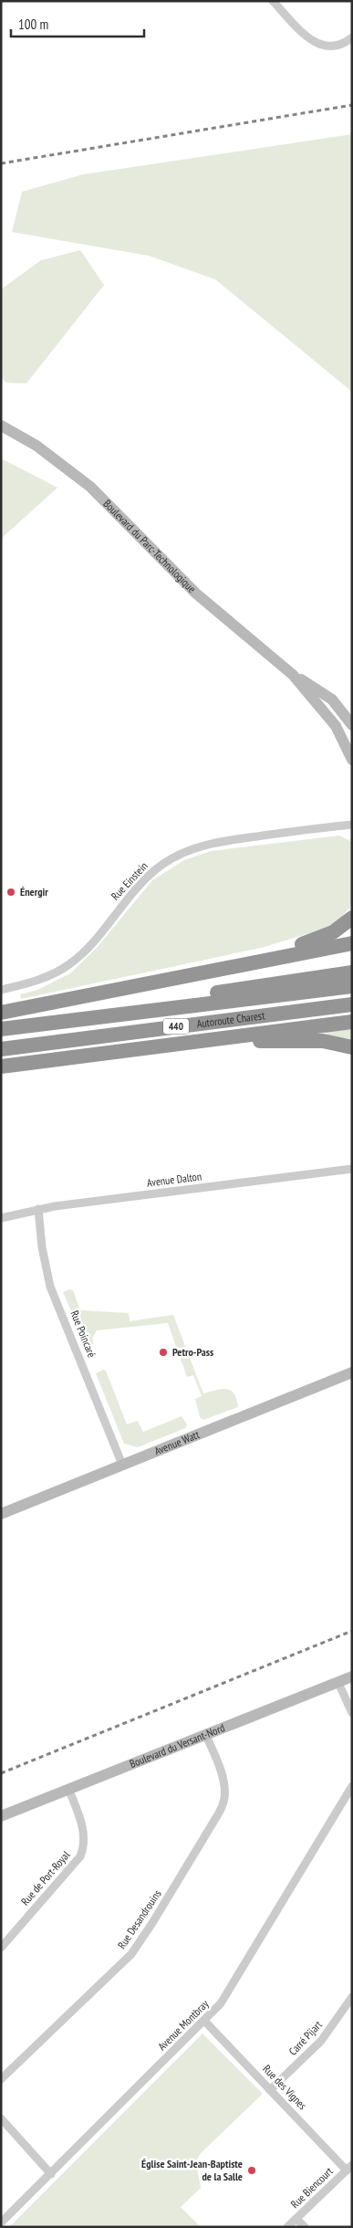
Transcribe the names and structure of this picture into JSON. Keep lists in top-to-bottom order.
{
  "streets": {
    "highway": ["Autoroute Charest", "440"],
    "street": [
      "Boulevard du Parc-Technologique",
      "Rue Einstein",
      "Avenue Dalton",
      "Rue Poincaré",
      "Avenue Watt",
      "Boulevard du Versant-Nord",
      "Rue de Port-Royal",
      "Rue Desandrouins",
      "Avenue Montbray",
      "Carré Pijart",
      "Rue des Vignes",
      "Rue Biencourt"
    ]
  },
  "crossings": [
    ["Avenue Dalton", "Rue Poincaré"],
    ["Rue Poincaré", "Avenue Watt"],
    ["Boulevard du Versant-Nord", "Rue de Port-Royal"],
    ["Boulevard du Versant-Nord", "Rue Desandrouins"],
    ["Avenue Montbray", "Rue des Vignes"],
    ["Carré Pijart", "Rue des Vignes"],
    ["Rue des Vignes", "Rue Biencourt"]
  ],
  "places": ["Énergir", "Petro-Pass", "Église Saint-Jean-Baptiste de la Salle"],
  "scale_bar": "100 m"
}
